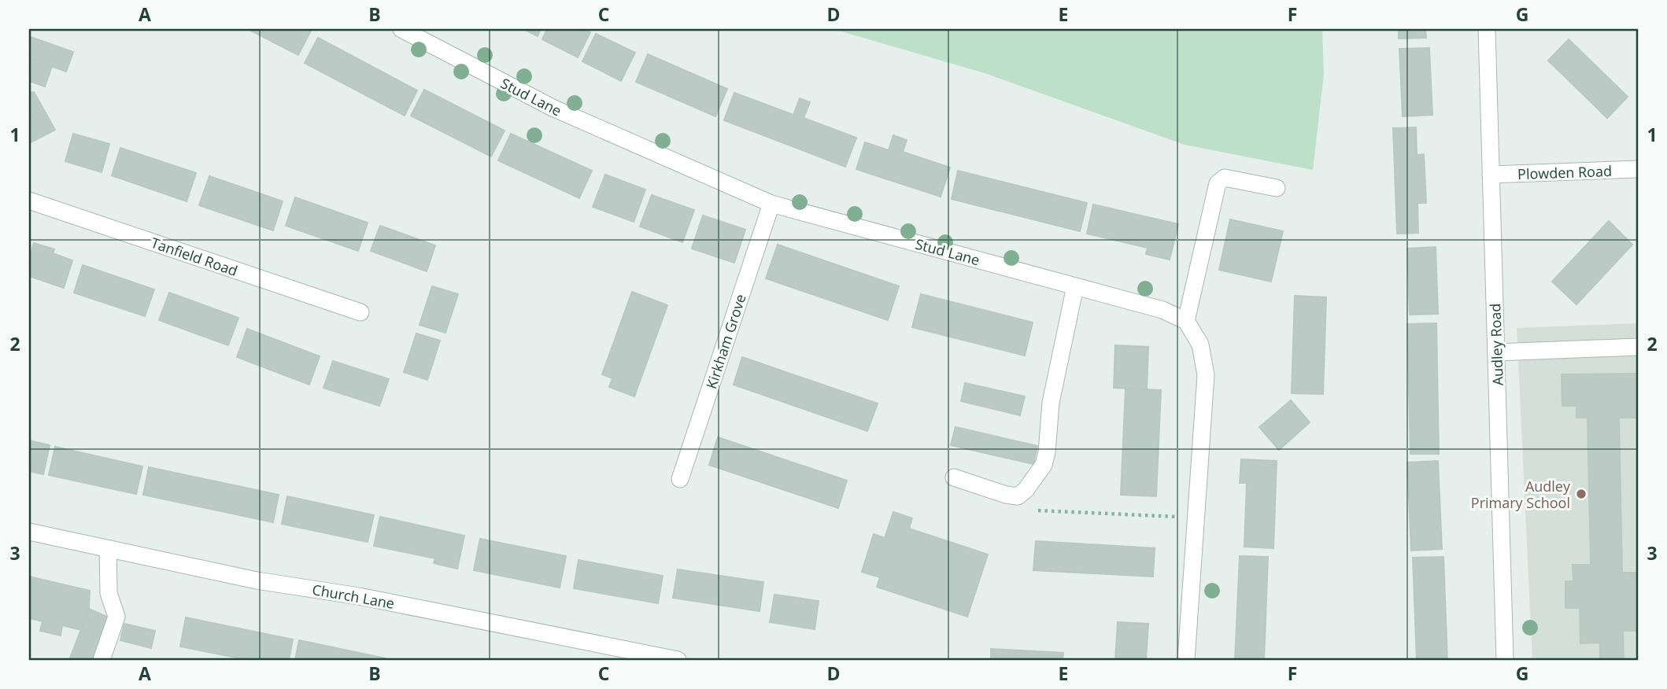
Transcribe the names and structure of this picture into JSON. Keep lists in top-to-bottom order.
{
  "streets": {
    "street": [
      "Stud Lane",
      "Plowden Road",
      "Tanfield Road",
      "Kirkham Grove",
      "Audley Road",
      "Church Lane"
    ]
  },
  "crossings": [
    ["Stud Lane", "Kirkham Grove"],
    ["Plowden Road", "Audley Road"]
  ],
  "places": ["Audley Primary School"],
  "grid": {
    "columns": [
      "A",
      "B",
      "C",
      "D",
      "E",
      "F",
      "G"
    ],
    "rows": ["1", "2", "3"]
  }
}
